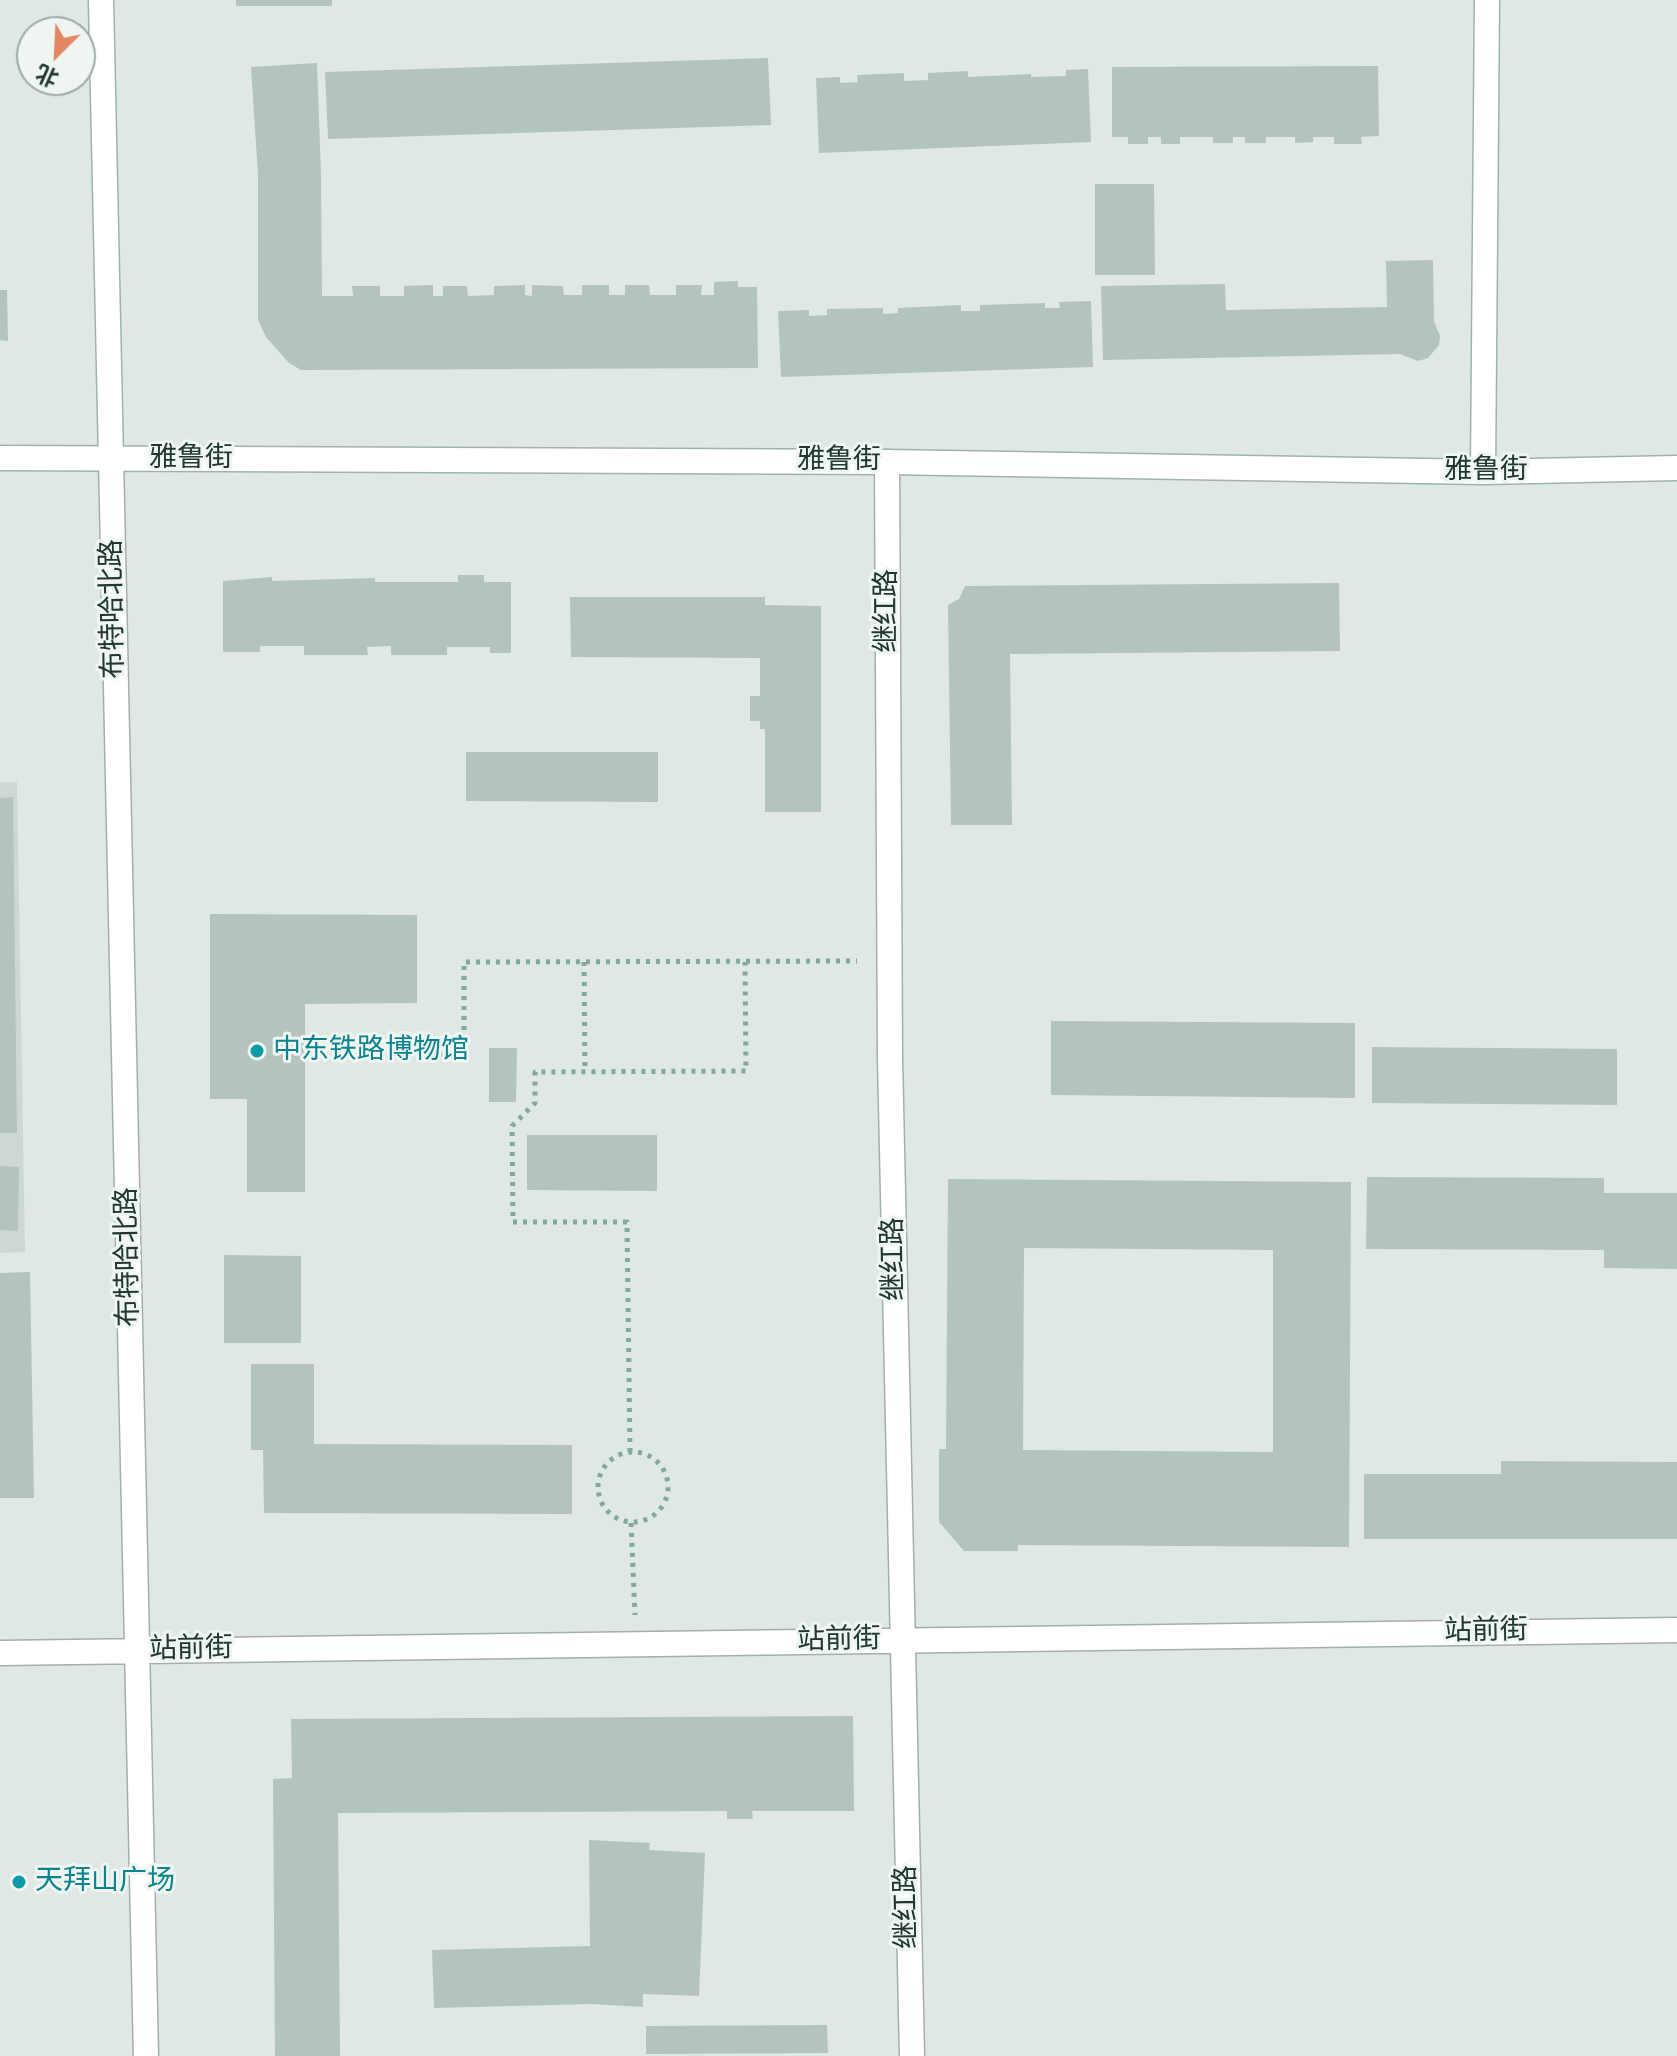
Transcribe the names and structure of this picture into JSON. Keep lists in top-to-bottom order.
{
  "streets": {
    "street": [
      "雅鲁街",
      "布特哈北路",
      "继红路",
      "站前街"
    ]
  },
  "crossings": [
    ["雅鲁街", "布特哈北路"],
    ["雅鲁街", "继红路"],
    ["布特哈北路", "站前街"],
    ["继红路", "站前街"]
  ],
  "places": ["中东铁路博物馆", "天拜山广场"],
  "north": "bottom left"
}
